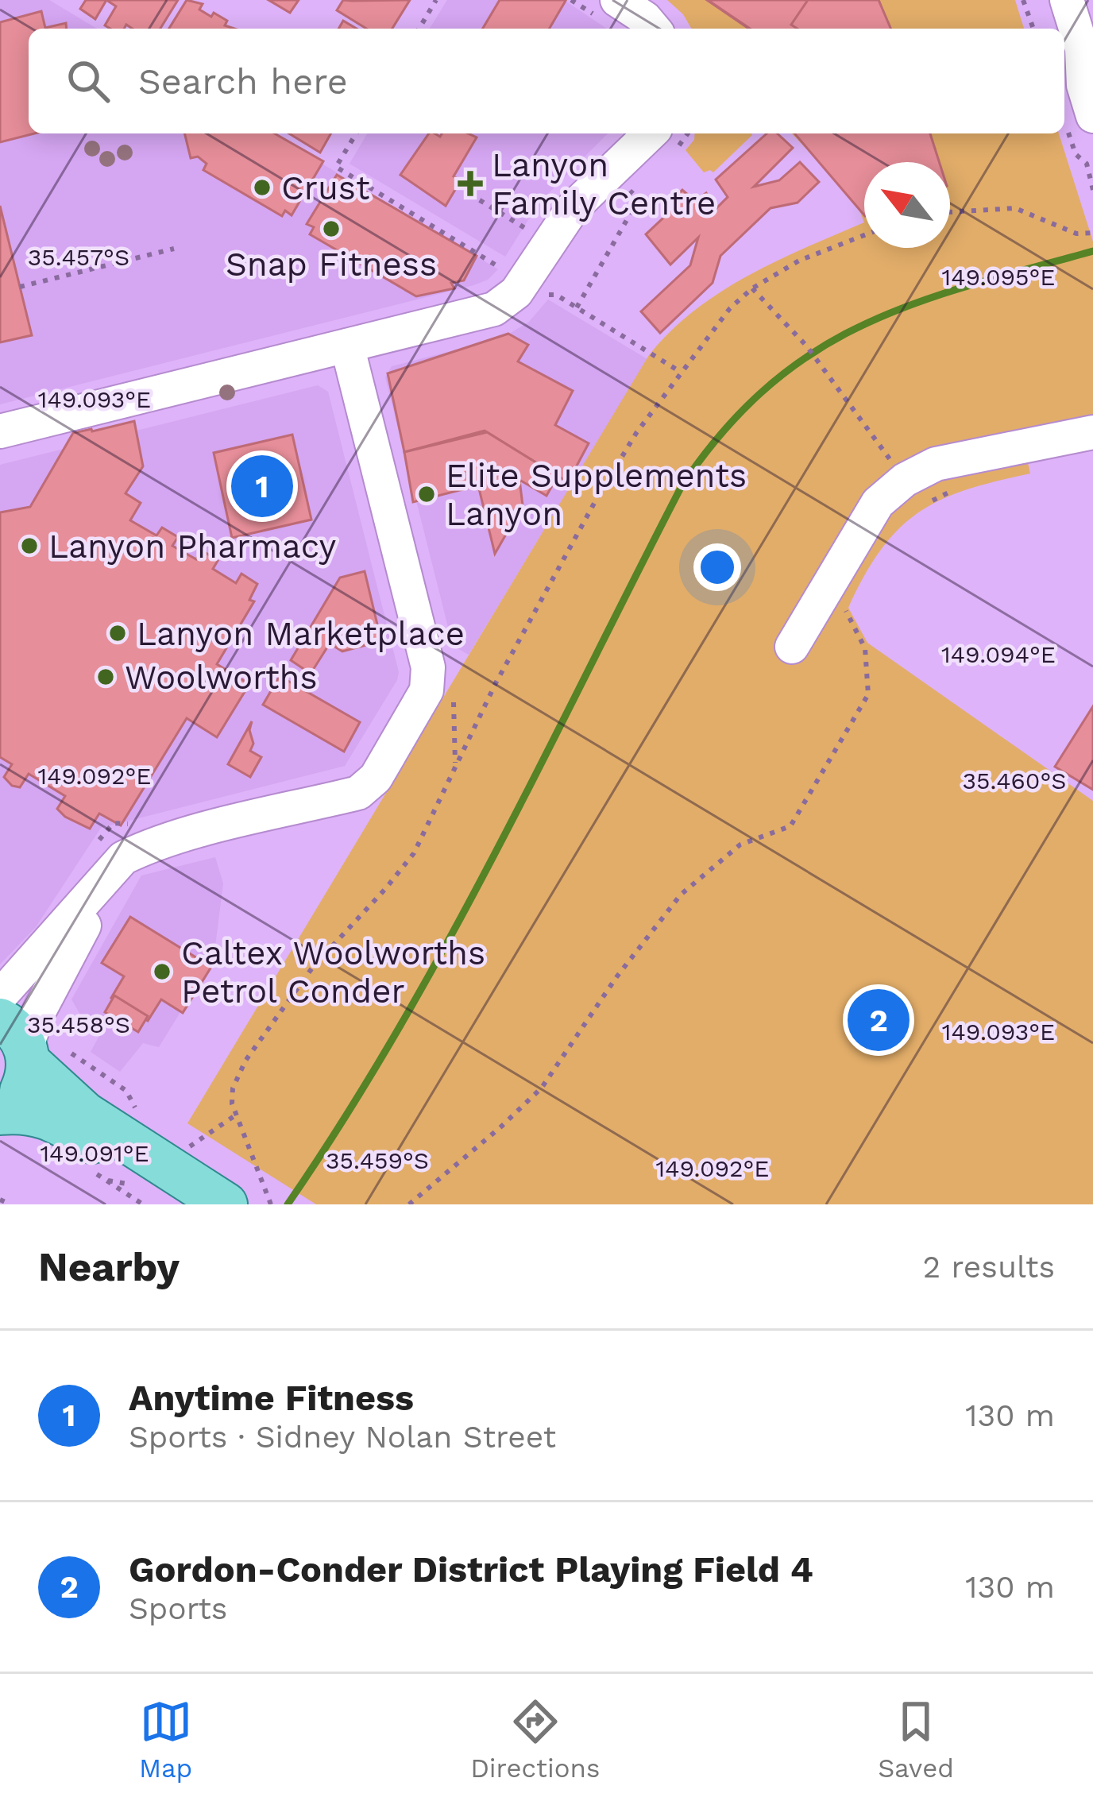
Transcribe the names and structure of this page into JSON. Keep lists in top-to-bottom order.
{
  "places": {
    "health": ["Lanyon Family Centre"],
    "other": [
      "Crust",
      "Snap Fitness",
      "Elite Supplements Lanyon",
      "Lanyon Pharmacy",
      "Lanyon Marketplace",
      "Woolworths",
      "Caltex Woolworths Petrol Conder"
    ]
  },
  "north": "top left",
  "page": {
    "search": "Search here",
    "pins": ["1", "2"],
    "heading": ["Nearby", "2 results"],
    "list": [
      {
        "mark": "1",
        "name": "Anytime Fitness",
        "note": "Sports · Sidney Nolan Street",
        "value": "130 m"
      },
      {
        "mark": "2",
        "name": "Gordon-Conder District Playing Field 4",
        "note": "Sports",
        "value": "130 m"
      }
    ],
    "nav": ["Map", "Directions", "Saved"]
  },
  "coordinates": [
    "35.457°S",
    "149.095°E",
    "149.093°E",
    "149.094°E",
    "149.092°E",
    "35.460°S",
    "35.458°S",
    "149.091°E",
    "35.459°S"
  ]
}
